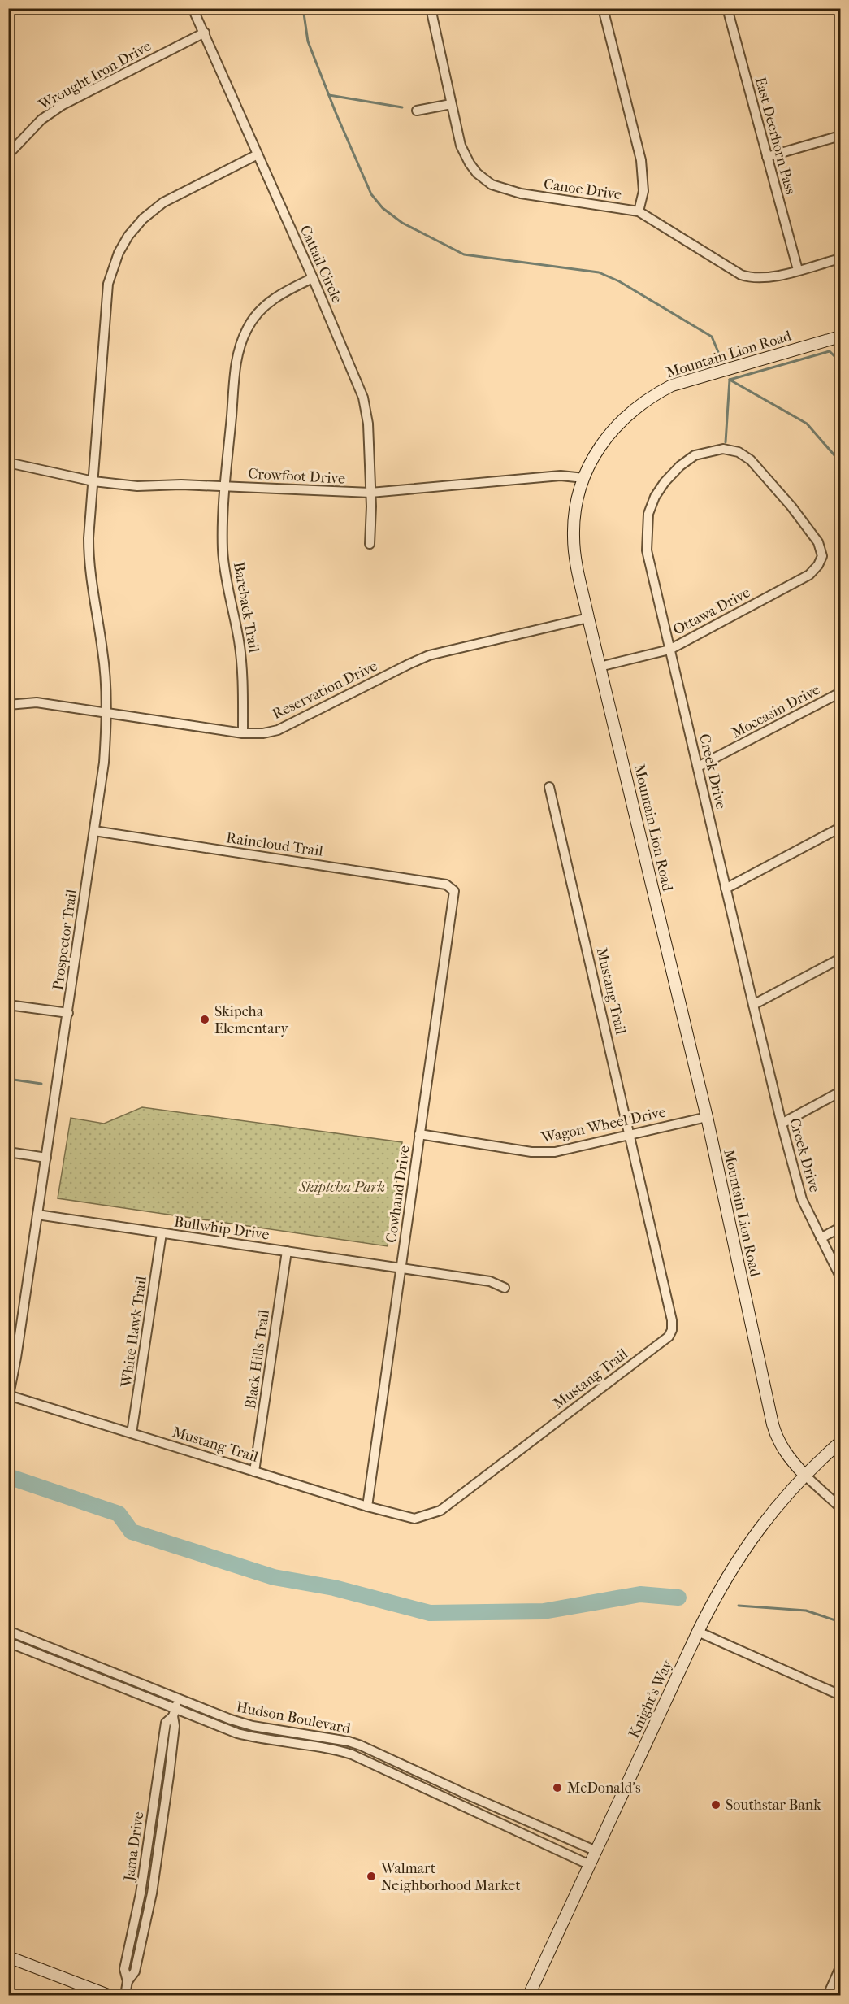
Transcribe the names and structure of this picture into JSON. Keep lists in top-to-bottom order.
{
  "streets": {
    "street": [
      "Wrought Iron Drive",
      "East Deerhorn Pass",
      "Canoe Drive",
      "Cattail Circle",
      "Mountain Lion Road",
      "Crowfoot Drive",
      "Bareback Trail",
      "Ottawa Drive",
      "Reservation Drive",
      "Moccasin Drive",
      "Creek Drive",
      "Raincloud Trail",
      "Prospector Trail",
      "Mustang Trail",
      "Wagon Wheel Drive",
      "Cowhand Drive",
      "Bullwhip Drive",
      "White Hawk Trail",
      "Black Hills Trail",
      "Knight's Way",
      "Hudson Boulevard",
      "Jama Drive"
    ]
  },
  "crossings": [
    ["Wrought Iron Drive", "Cattail Circle"],
    ["East Deerhorn Pass", "Canoe Drive"],
    ["Cattail Circle", "Crowfoot Drive"],
    ["Cattail Circle", "Bareback Trail"],
    ["Cattail Circle", "Prospector Trail"],
    ["Mountain Lion Road", "Crowfoot Drive"],
    ["Mountain Lion Road", "Ottawa Drive"],
    ["Mountain Lion Road", "Reservation Drive"],
    ["Mountain Lion Road", "Wagon Wheel Drive"],
    ["Mountain Lion Road", "Knight's Way"],
    ["Crowfoot Drive", "Bareback Trail"],
    ["Crowfoot Drive", "Prospector Trail"],
    ["Bareback Trail", "Reservation Drive"],
    ["Ottawa Drive", "Creek Drive"],
    ["Reservation Drive", "Prospector Trail"],
    ["Moccasin Drive", "Creek Drive"],
    ["Raincloud Trail", "Prospector Trail"],
    ["Raincloud Trail", "Cowhand Drive"],
    ["Prospector Trail", "Mustang Trail"],
    ["Prospector Trail", "Bullwhip Drive"],
    ["Mustang Trail", "Wagon Wheel Drive"],
    ["Mustang Trail", "Cowhand Drive"],
    ["Mustang Trail", "White Hawk Trail"],
    ["Mustang Trail", "Black Hills Trail"],
    ["Wagon Wheel Drive", "Cowhand Drive"],
    ["Cowhand Drive", "Bullwhip Drive"],
    ["Bullwhip Drive", "White Hawk Trail"],
    ["Bullwhip Drive", "Black Hills Trail"],
    ["Knight's Way", "Hudson Boulevard"],
    ["Hudson Boulevard", "Jama Drive"]
  ],
  "parks": ["Skiptcha Park"],
  "places": [
    "Skipcha Elementary",
    "McDonald's",
    "Southstar Bank",
    "Walmart Neighborhood Market"
  ]
}
